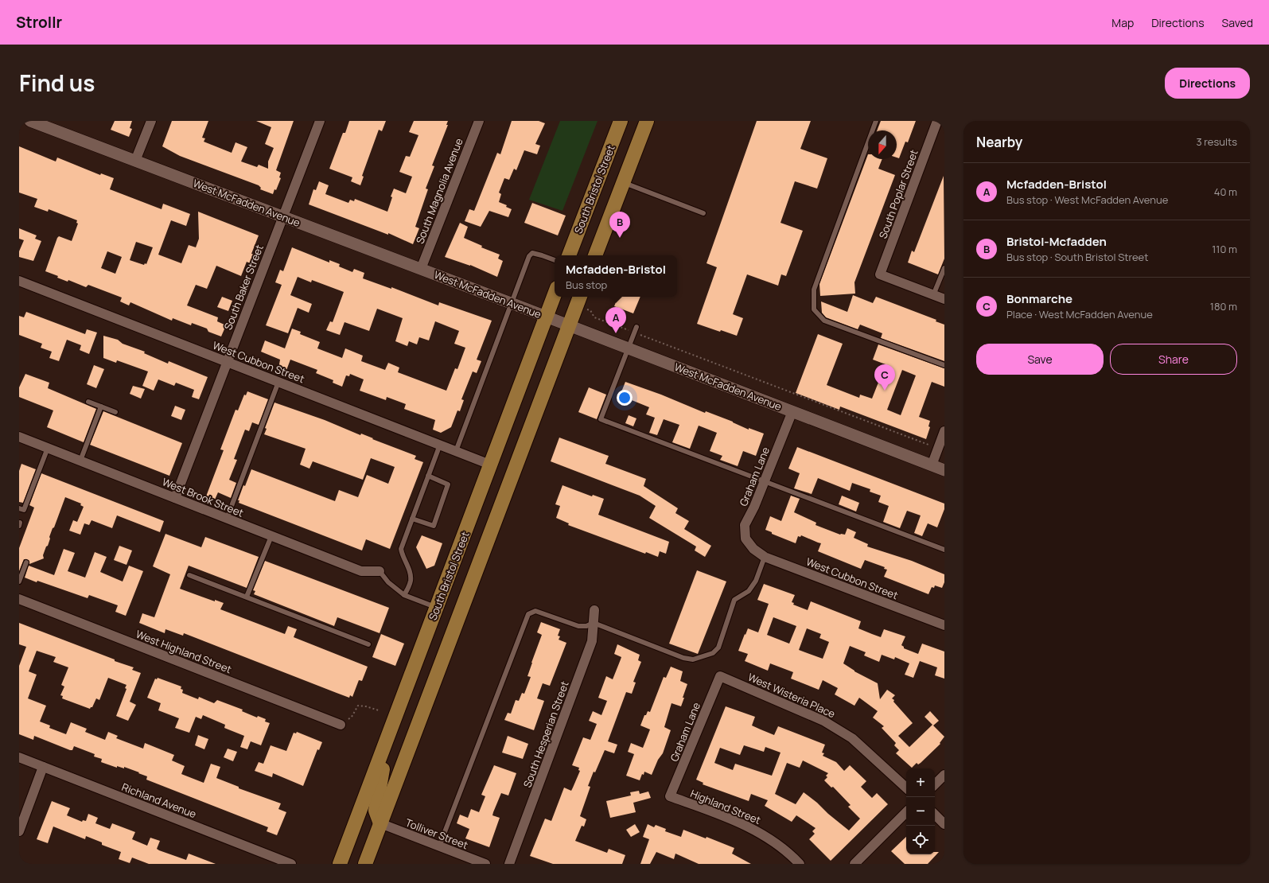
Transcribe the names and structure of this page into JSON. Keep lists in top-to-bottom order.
{
  "streets": {
    "main road": ["South Bristol Street"],
    "street": [
      "South Magnolia Avenue",
      "South Poplar Street",
      "West McFadden Avenue",
      "South Baker Street",
      "West Cubbon Street",
      "Graham Lane",
      "West Brook Street",
      "West Highland Street",
      "West Wisteria Place",
      "South Hesperian Street",
      "Richland Avenue",
      "Highland Street",
      "Tolliver Street"
    ]
  },
  "crossings": [
    ["South Bristol Street", "West McFadden Avenue"],
    ["South Bristol Street", "West Cubbon Street"],
    ["South Magnolia Avenue", "West McFadden Avenue"],
    ["West McFadden Avenue", "South Baker Street"],
    ["West McFadden Avenue", "Graham Lane"],
    ["South Baker Street", "West Cubbon Street"],
    ["South Baker Street", "West Brook Street"],
    ["West Cubbon Street", "Graham Lane"],
    ["Graham Lane", "West Wisteria Place"],
    ["Graham Lane", "Highland Street"]
  ],
  "north": "bottom",
  "page": {
    "header": "Strollr",
    "nav": ["Map", "Directions", "Saved"],
    "title": "Find us",
    "buttons": [
      "Directions",
      ["Save", "Share"]
    ],
    "heading": ["Nearby", "3 results"],
    "list": [
      {
        "mark": "A",
        "name": "Mcfadden-Bristol",
        "note": "Bus stop · West McFadden Avenue",
        "value": "40 m"
      },
      {
        "mark": "B",
        "name": "Bristol-Mcfadden",
        "note": "Bus stop · South Bristol Street",
        "value": "110 m"
      },
      {
        "mark": "C",
        "name": "Bonmarche",
        "note": "Place · West McFadden Avenue",
        "value": "180 m"
      }
    ],
    "pins": ["B", "A", "C"],
    "popup": ["Mcfadden-Bristol", "Bus stop"],
    "map_buttons": ["+", "−"]
  }
}
